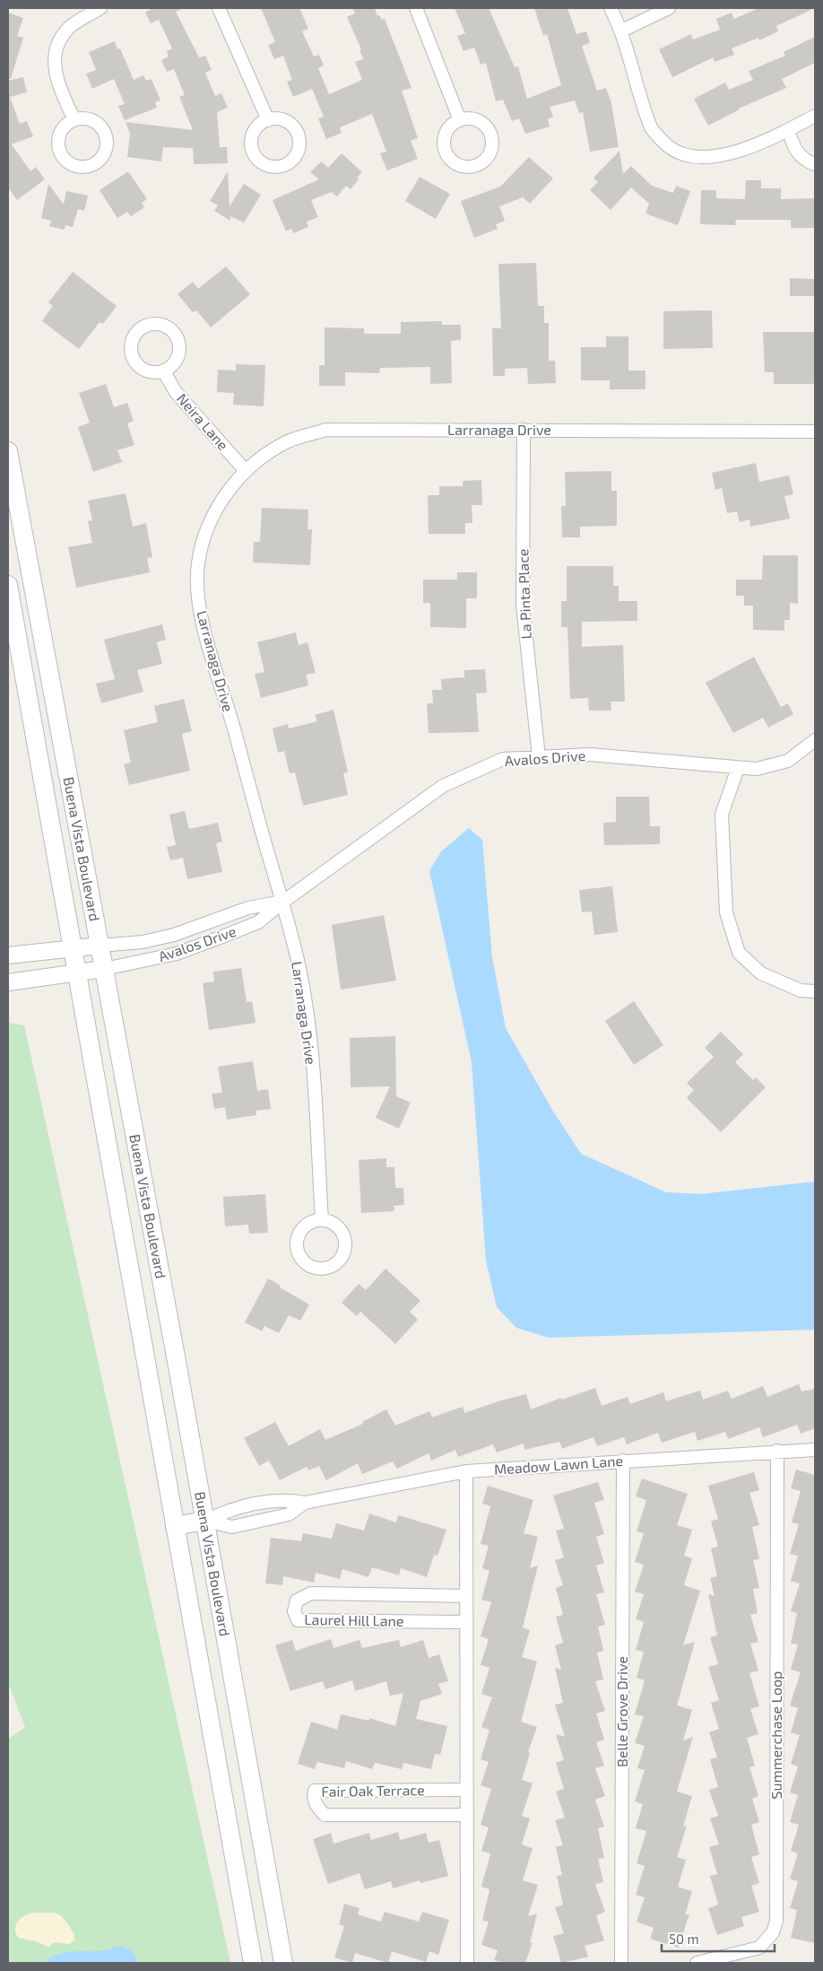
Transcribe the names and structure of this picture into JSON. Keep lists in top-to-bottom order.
{
  "streets": {
    "main road": ["Buena Vista Boulevard"],
    "street": [
      "Neira Lane",
      "Larranaga Drive",
      "La Pinta Place",
      "Avalos Drive",
      "Meadow Lawn Lane",
      "Laurel Hill Lane",
      "Belle Grove Drive",
      "Summerchase Loop",
      "Fair Oak Terrace"
    ]
  },
  "crossings": [
    ["Neira Lane", "Larranaga Drive"],
    ["Larranaga Drive", "La Pinta Place"],
    ["Larranaga Drive", "Avalos Drive"],
    ["La Pinta Place", "Avalos Drive"],
    ["Avalos Drive", "Buena Vista Boulevard"],
    ["Buena Vista Boulevard", "Meadow Lawn Lane"],
    ["Meadow Lawn Lane", "Belle Grove Drive"],
    ["Meadow Lawn Lane", "Summerchase Loop"]
  ],
  "scale_bar": "50 m"
}
